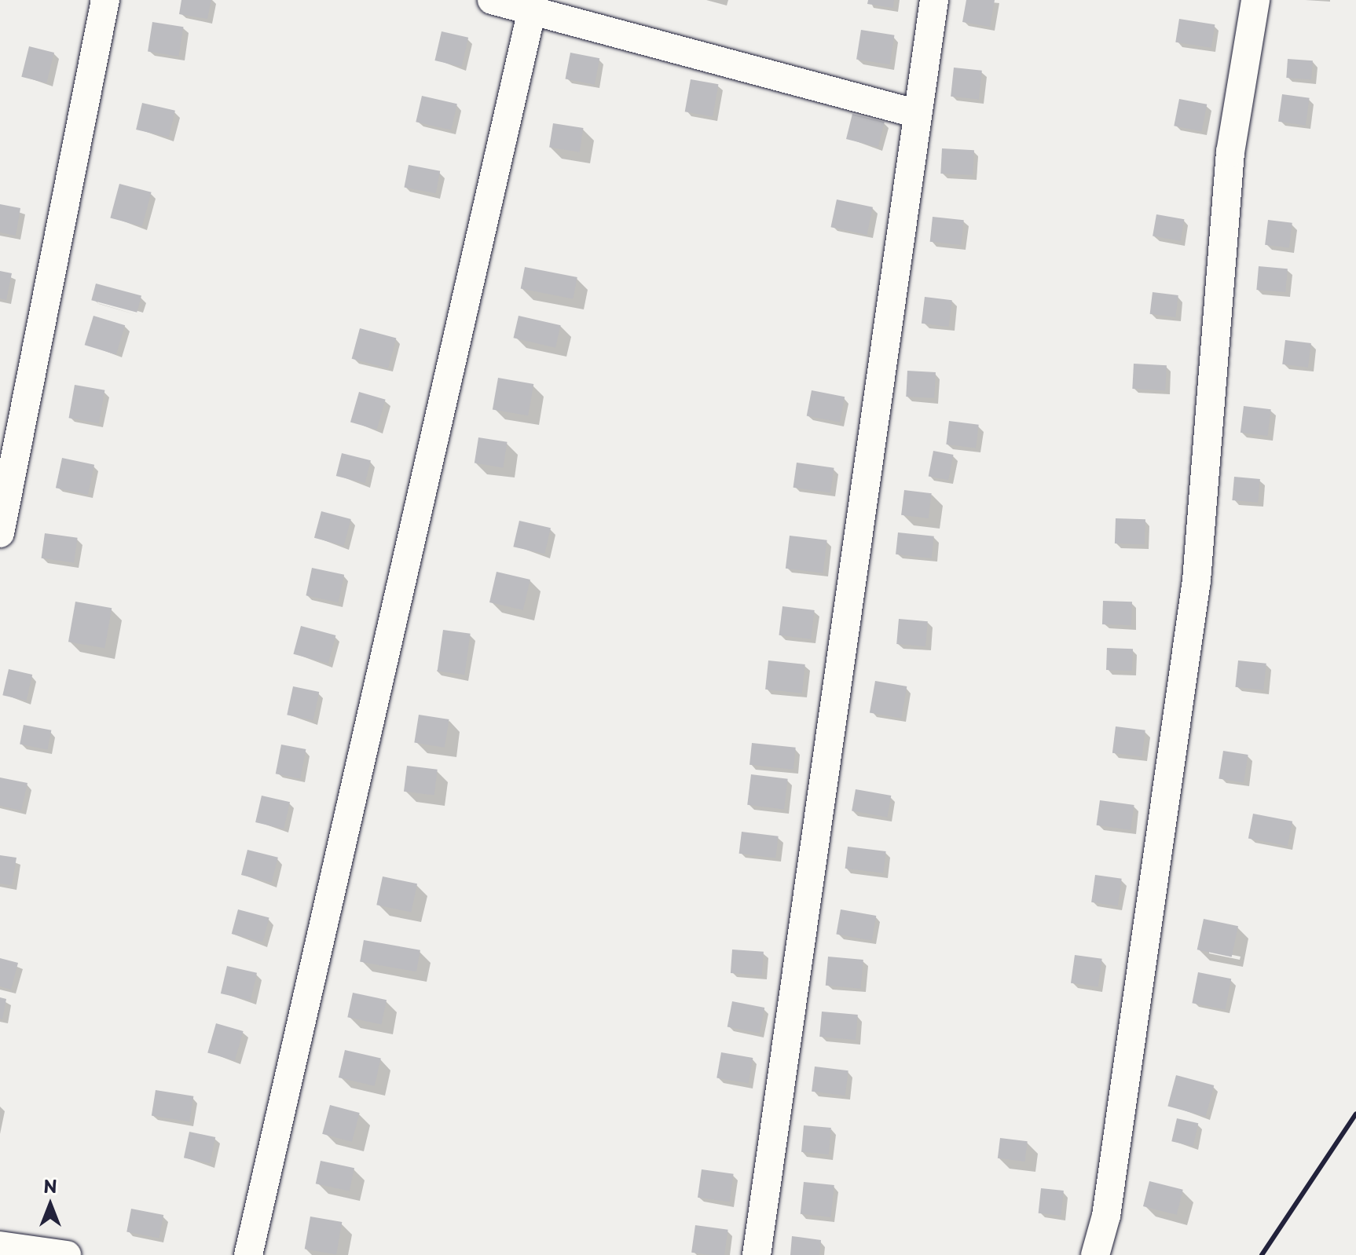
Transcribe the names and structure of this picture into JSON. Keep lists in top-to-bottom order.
{
  "north": "top"
}
